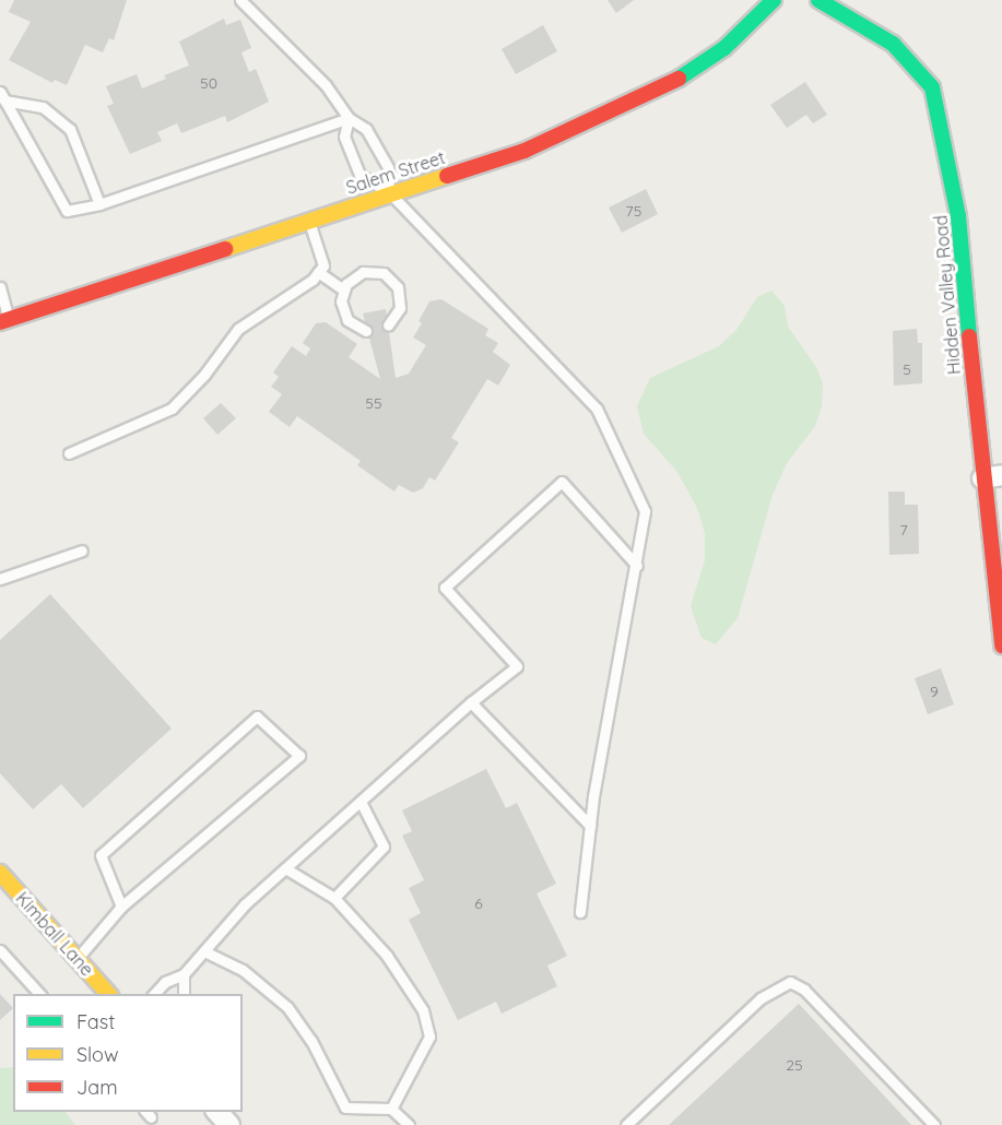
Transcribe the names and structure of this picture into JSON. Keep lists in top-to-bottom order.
{
  "streets": {
    "street": ["Salem Street", "Hidden Valley Road", "Kimball Lane"]
  },
  "house_numbers": [
    "50",
    "75",
    "5",
    "55",
    "7",
    "9",
    "6",
    "25"
  ],
  "legend": ["Fast", "Slow", "Jam"]
}
